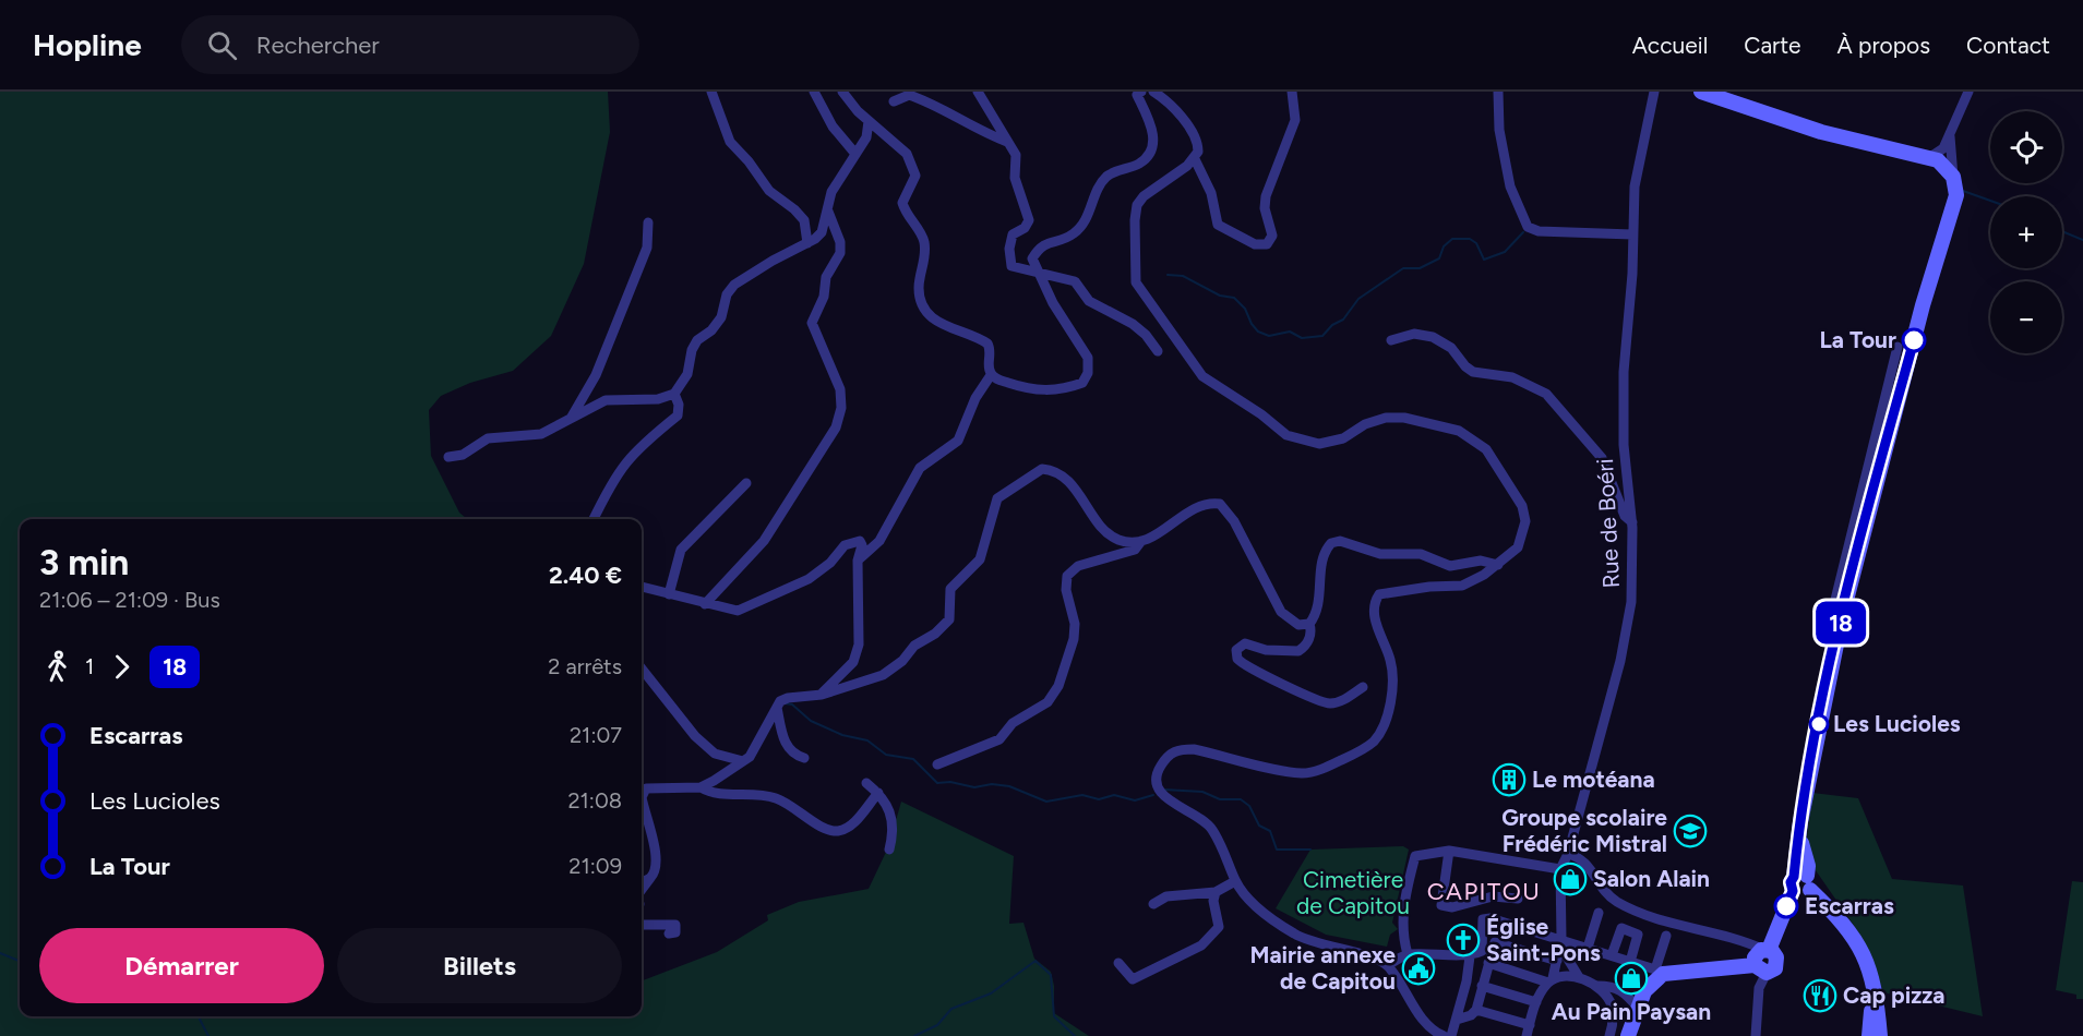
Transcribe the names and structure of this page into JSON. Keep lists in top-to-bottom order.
{
  "streets": {
    "street": ["Rue de Boéri"]
  },
  "districts": ["CAPITOU"],
  "parks": ["Cimetière de Capitou"],
  "places": {
    "other": ["La Tour", "Les Lucioles", "Escarras"],
    "building": ["Le motéana"],
    "school or university": ["Groupe scolaire Frédéric Mistral"],
    "shop": ["Salon Alain", "Au Pain Paysan"],
    "church": ["Église Saint-Pons"],
    "public building": ["Mairie annexe de Capitou"],
    "restaurant": ["Cap pizza"]
  },
  "lines": ["bus line 18"],
  "page": {
    "header": "Hopline",
    "search": "Rechercher",
    "nav": [
      "Accueil",
      "Carte",
      "À propos",
      "Contact"
    ],
    "on_map": "18",
    "map_buttons": ["+", "−"],
    "heading": ["3 min", "21:06 – 21:09 · Bus", "2.40 €"],
    "legs": ["1", "18", "2 arrêts"],
    "list": [
      {
        "name": "Escarras",
        "value": "21:07"
      },
      {
        "name": "Les Lucioles",
        "value": "21:08"
      },
      {
        "name": "La Tour",
        "value": "21:09"
      }
    ],
    "buttons": ["Démarrer", "Billets"]
  }
}
